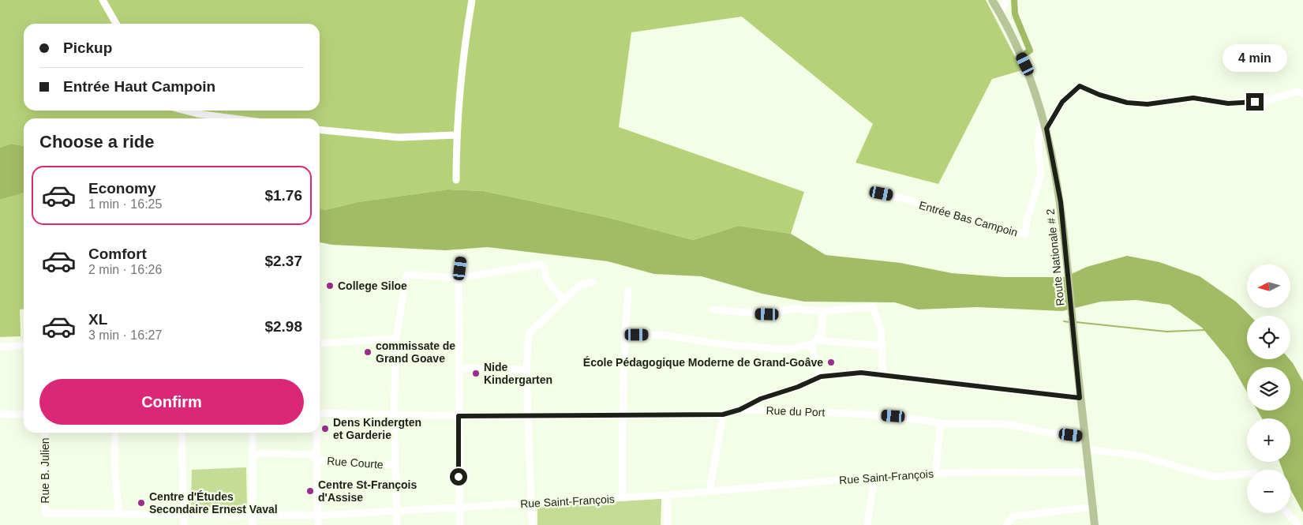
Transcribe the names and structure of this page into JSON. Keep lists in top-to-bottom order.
{
  "streets": {
    "main road": ["Route Nationale # 2"],
    "street": [
      "Entrée Bas Campoin",
      "Rue du Port",
      "Rue Courte",
      "Rue B. Julien",
      "Rue Saint-François"
    ]
  },
  "crossings": [
    ["Entrée Bas Campoin", "Route Nationale # 2"],
    ["Route Nationale # 2", "Rue du Port"],
    ["Route Nationale # 2", "Rue Saint-François"],
    ["Rue B. Julien", "Rue Saint-François"]
  ],
  "places": [
    "College Siloe",
    "commissate de Grand Goave",
    "École Pédagogique Moderne de Grand-Goâve",
    "Nide Kindergarten",
    "Dens Kindergten et Garderie",
    "Centre St-François d'Assise",
    "Centre d'Études Secondaire Ernest Vaval"
  ],
  "north": "left",
  "page": {
    "banner": ["Pickup", "Entrée Haut Campoin"],
    "bubble": "4 min",
    "heading": "Choose a ride",
    "list": [
      {
        "name": "Economy",
        "note": "1 min · 16:25",
        "value": "$1.76"
      },
      {
        "name": "Comfort",
        "note": "2 min · 16:26",
        "value": "$2.37"
      },
      {
        "name": "XL",
        "note": "3 min · 16:27",
        "value": "$2.98"
      }
    ],
    "map_buttons": ["+", "−"],
    "buttons": "Confirm"
  }
}
